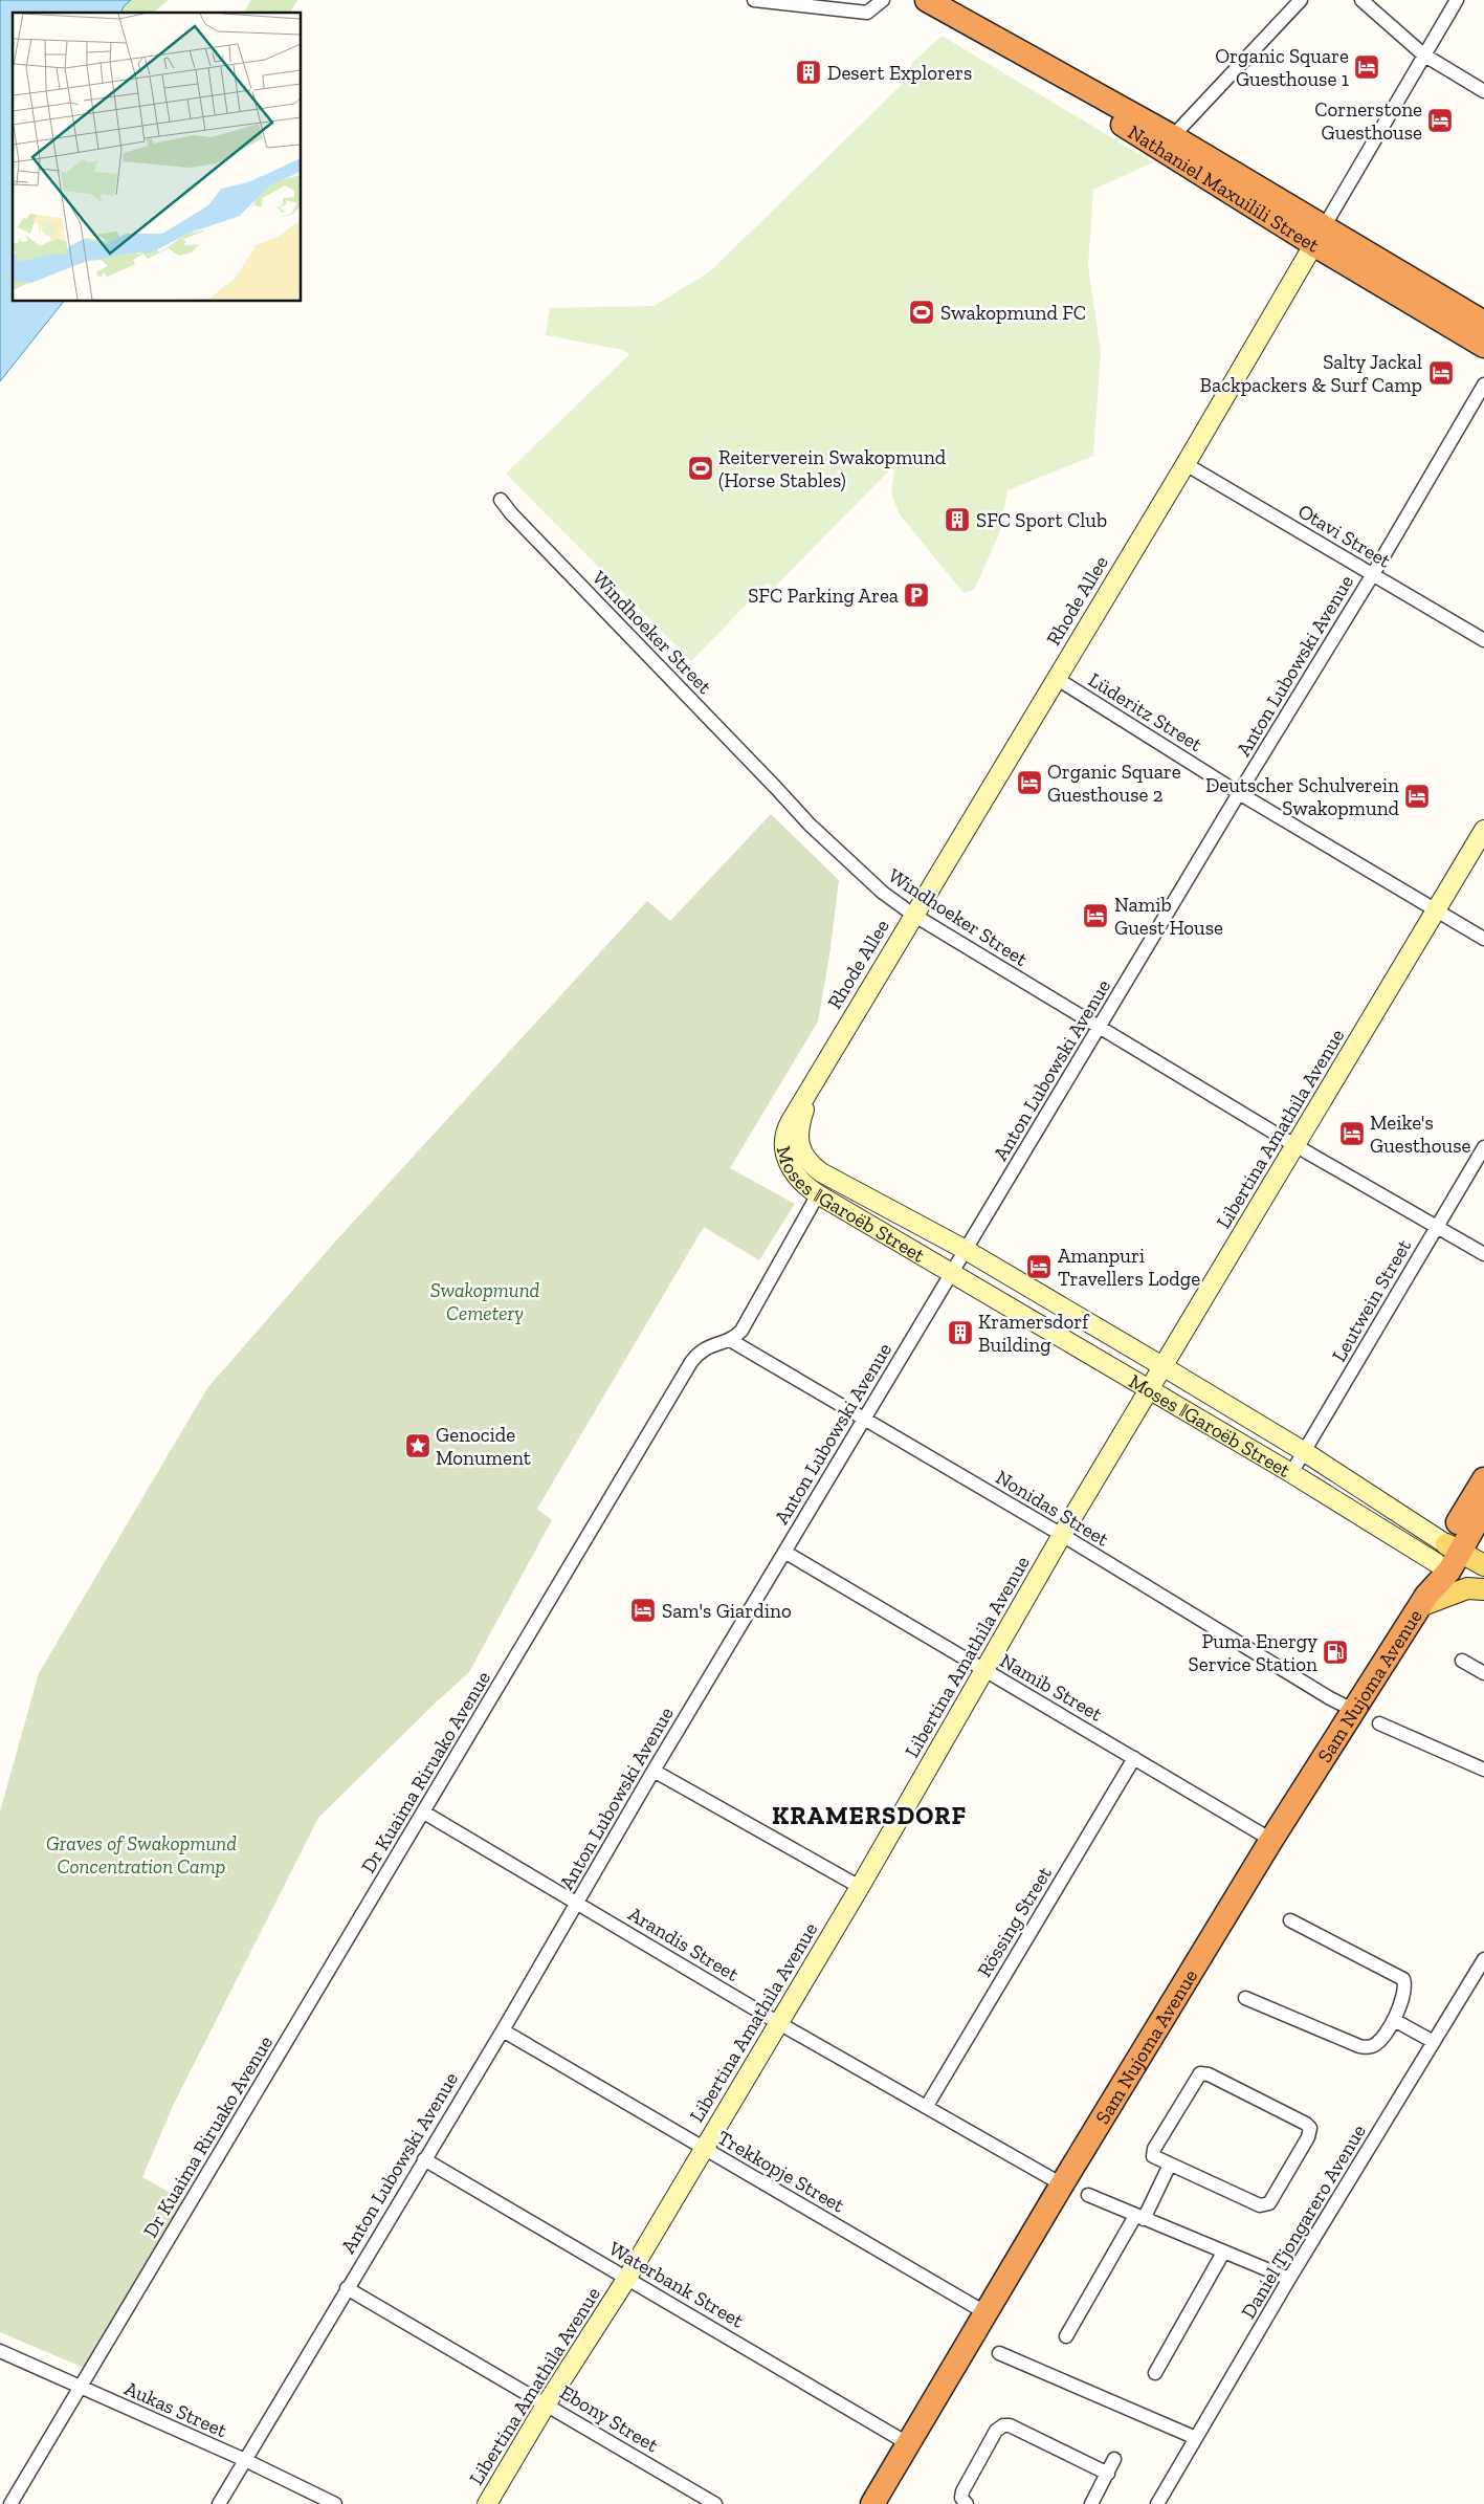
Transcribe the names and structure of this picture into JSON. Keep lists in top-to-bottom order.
{
  "streets": {
    "highway": ["Nathaniel Maxuilili Street", "Sam Nujoma Avenue"],
    "main road": ["Rhode Allee", "Libertina Amathila Avenue", "Moses ǁGaroëb Street"],
    "street": [
      "Otavi Street",
      "Windhoeker Street",
      "Anton Lubowski Avenue",
      "Lüderitz Street",
      "Leutwein Street",
      "Nonidas Street",
      "Namib Street",
      "Dr Kuaima Riruako Avenue",
      "Rössing Street",
      "Arandis Street",
      "Trekkopje Street",
      "Daniel Tjongarero Avenue",
      "Waterbank Street",
      "Aukas Street",
      "Ebony Street"
    ]
  },
  "crossings": [
    ["Nathaniel Maxuilili Street", "Rhode Allee"],
    ["Otavi Street", "Rhode Allee"],
    ["Otavi Street", "Anton Lubowski Avenue"],
    ["Rhode Allee", "Windhoeker Street"],
    ["Rhode Allee", "Lüderitz Street"],
    ["Rhode Allee", "Moses ǁGaroëb Street"],
    ["Windhoeker Street", "Anton Lubowski Avenue"],
    ["Windhoeker Street", "Libertina Amathila Avenue"],
    ["Windhoeker Street", "Leutwein Street"],
    ["Anton Lubowski Avenue", "Lüderitz Street"],
    ["Anton Lubowski Avenue", "Moses ǁGaroëb Street"],
    ["Anton Lubowski Avenue", "Nonidas Street"],
    ["Anton Lubowski Avenue", "Namib Street"],
    ["Anton Lubowski Avenue", "Arandis Street"],
    ["Anton Lubowski Avenue", "Trekkopje Street"],
    ["Anton Lubowski Avenue", "Waterbank Street"],
    ["Anton Lubowski Avenue", "Aukas Street"],
    ["Anton Lubowski Avenue", "Ebony Street"],
    ["Lüderitz Street", "Libertina Amathila Avenue"],
    ["Libertina Amathila Avenue", "Moses ǁGaroëb Street"],
    ["Libertina Amathila Avenue", "Nonidas Street"],
    ["Libertina Amathila Avenue", "Namib Street"],
    ["Libertina Amathila Avenue", "Arandis Street"],
    ["Libertina Amathila Avenue", "Trekkopje Street"],
    ["Libertina Amathila Avenue", "Waterbank Street"],
    ["Libertina Amathila Avenue", "Ebony Street"],
    ["Moses ǁGaroëb Street", "Leutwein Street"],
    ["Moses ǁGaroëb Street", "Sam Nujoma Avenue"],
    ["Moses ǁGaroëb Street", "Dr Kuaima Riruako Avenue"],
    ["Nonidas Street", "Sam Nujoma Avenue"],
    ["Nonidas Street", "Dr Kuaima Riruako Avenue"],
    ["Namib Street", "Sam Nujoma Avenue"],
    ["Namib Street", "Rössing Street"],
    ["Sam Nujoma Avenue", "Arandis Street"],
    ["Sam Nujoma Avenue", "Trekkopje Street"],
    ["Sam Nujoma Avenue", "Waterbank Street"],
    ["Dr Kuaima Riruako Avenue", "Arandis Street"],
    ["Dr Kuaima Riruako Avenue", "Aukas Street"],
    ["Rössing Street", "Arandis Street"]
  ],
  "districts": ["KRAMERSDORF"],
  "parks": ["Swakopmund Cemetery", "Graves of Swakopmund Concentration Camp"],
  "places": {
    "hotel": [
      "Organic Square Guesthouse 1",
      "Cornerstone Guesthouse",
      "Salty Jackal Backpackers & Surf Camp",
      "Organic Square Guesthouse 2",
      "Deutscher Schulverein Swakopmund",
      "Namib Guest House",
      "Meike's Guesthouse",
      "Amanpuri Travellers Lodge",
      "Sam's Giardino"
    ],
    "building": ["Desert Explorers", "SFC Sport Club", "Kramersdorf Building"],
    "sports": ["Swakopmund FC", "Reiterverein Swakopmund (Horse Stables)"],
    "parking": ["SFC Parking Area"],
    "place": ["Genocide Monument"],
    "fuel station": ["Puma Energy Service Station"]
  }
}
